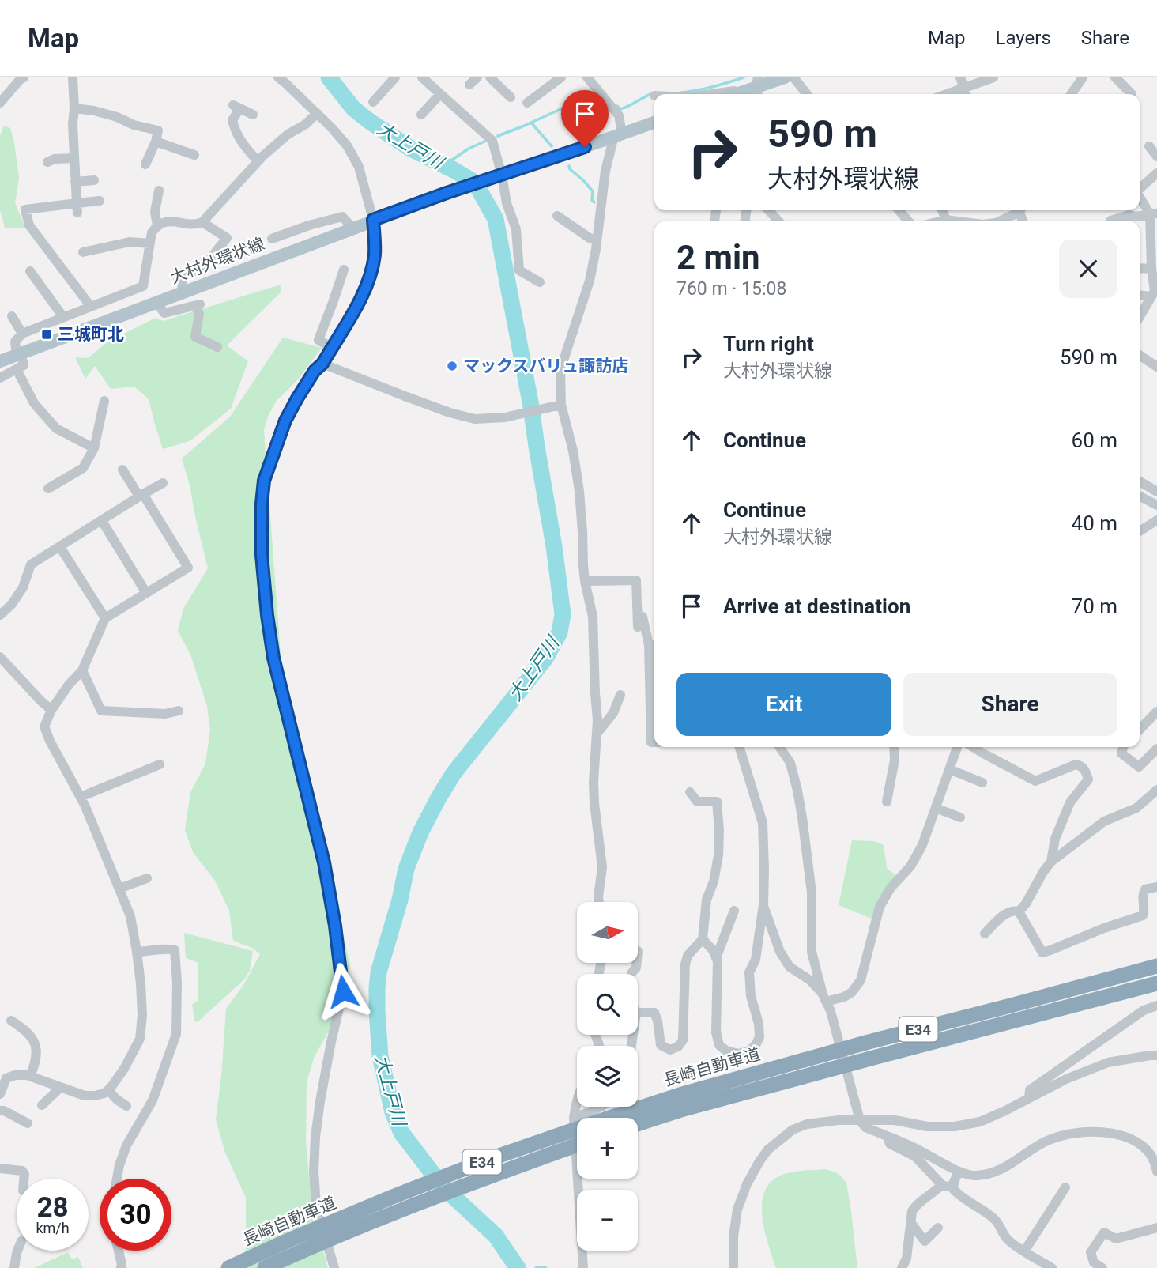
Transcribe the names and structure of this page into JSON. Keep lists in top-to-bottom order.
{
  "streets": {
    "highway": ["E34", "長崎自動車道"],
    "main road": ["大村外環状線"]
  },
  "water": ["大上戸川"],
  "places": {
    "transit": ["三城町北"],
    "other": ["マックスバリュ諏訪店"]
  },
  "north": "right",
  "page": {
    "header": "Map",
    "nav": ["Map", "Layers", "Share"],
    "turn": ["590 m", "大村外環状線"],
    "heading": ["2 min", "760 m · 15:08"],
    "list": [
      {
        "name": "Turn right",
        "note": "大村外環状線",
        "value": "590 m"
      },
      {
        "name": "Continue",
        "value": "60 m"
      },
      {
        "name": "Continue",
        "note": "大村外環状線",
        "value": "40 m"
      },
      {
        "name": "Arrive at destination",
        "value": "70 m"
      }
    ],
    "buttons": ["Exit", "Share"],
    "map_buttons": ["+", "−"],
    "speed": "28 km/h",
    "limit": "30"
  }
}
